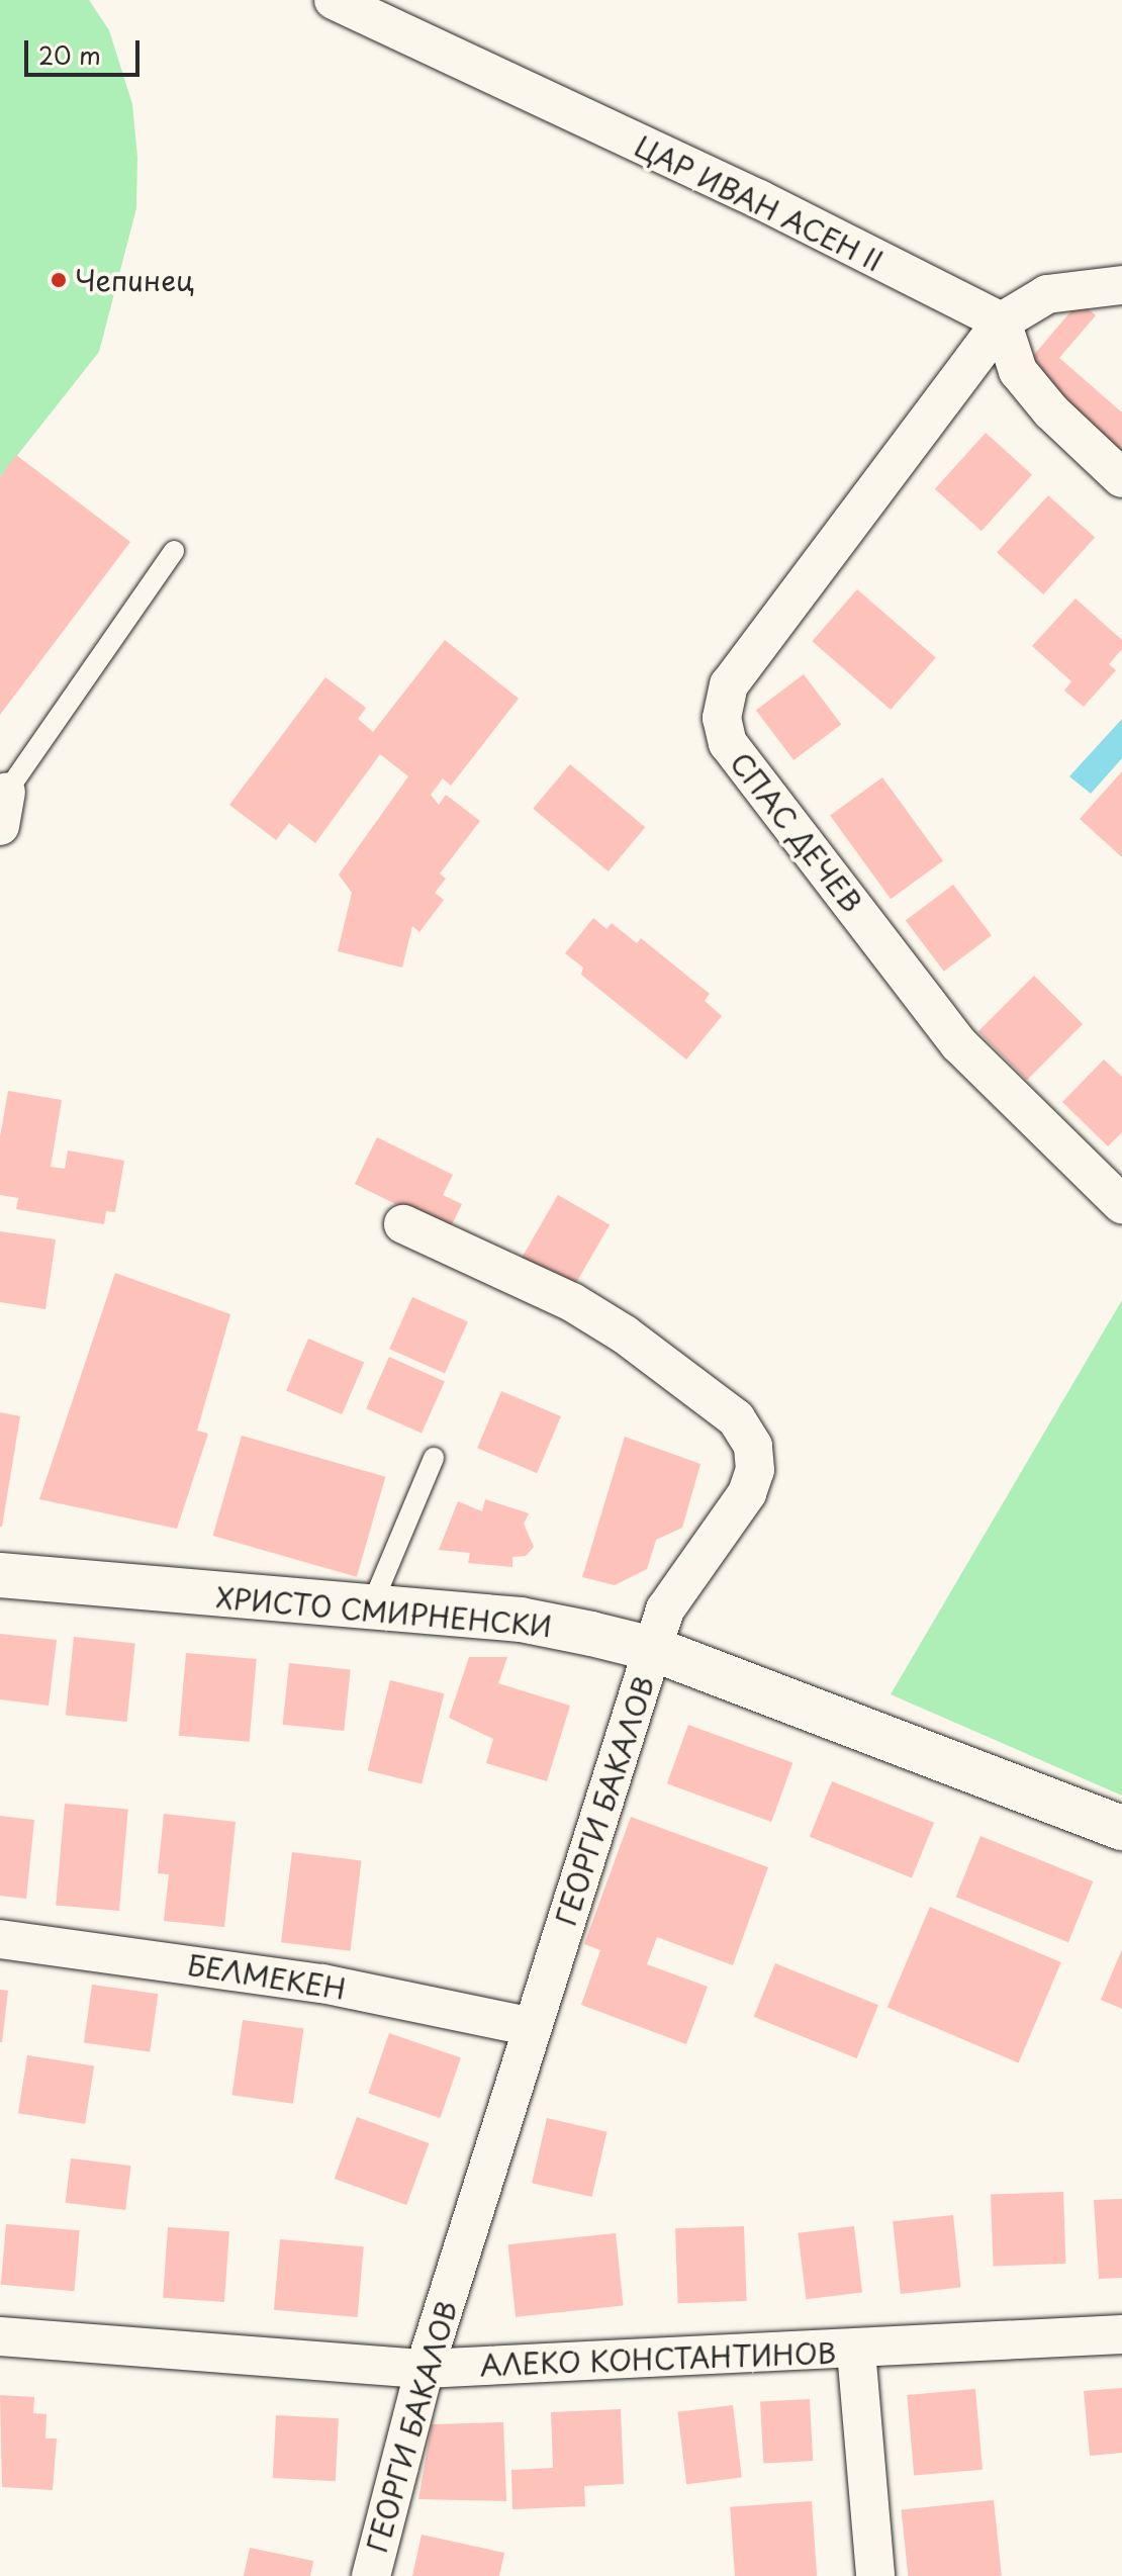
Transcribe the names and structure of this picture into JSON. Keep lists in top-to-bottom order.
{
  "streets": {
    "street": [
      "ЦАР ИВАН АСЕН II",
      "СПАС ДЕЧЕВ",
      "ХРИСТО СМИРНЕНСКИ",
      "ГЕОРГИ БАКАЛОВ",
      "БЕЛМЕКЕН",
      "АЛЕКО КОНСТАНТИНОВ"
    ]
  },
  "crossings": [
    ["ЦАР ИВАН АСЕН II", "СПАС ДЕЧЕВ"],
    ["ХРИСТО СМИРНЕНСКИ", "ГЕОРГИ БАКАЛОВ"],
    ["ГЕОРГИ БАКАЛОВ", "БЕЛМЕКЕН"],
    ["ГЕОРГИ БАКАЛОВ", "АЛЕКО КОНСТАНТИНОВ"]
  ],
  "places": ["Чепинец"],
  "scale_bar": "20 m"
}
